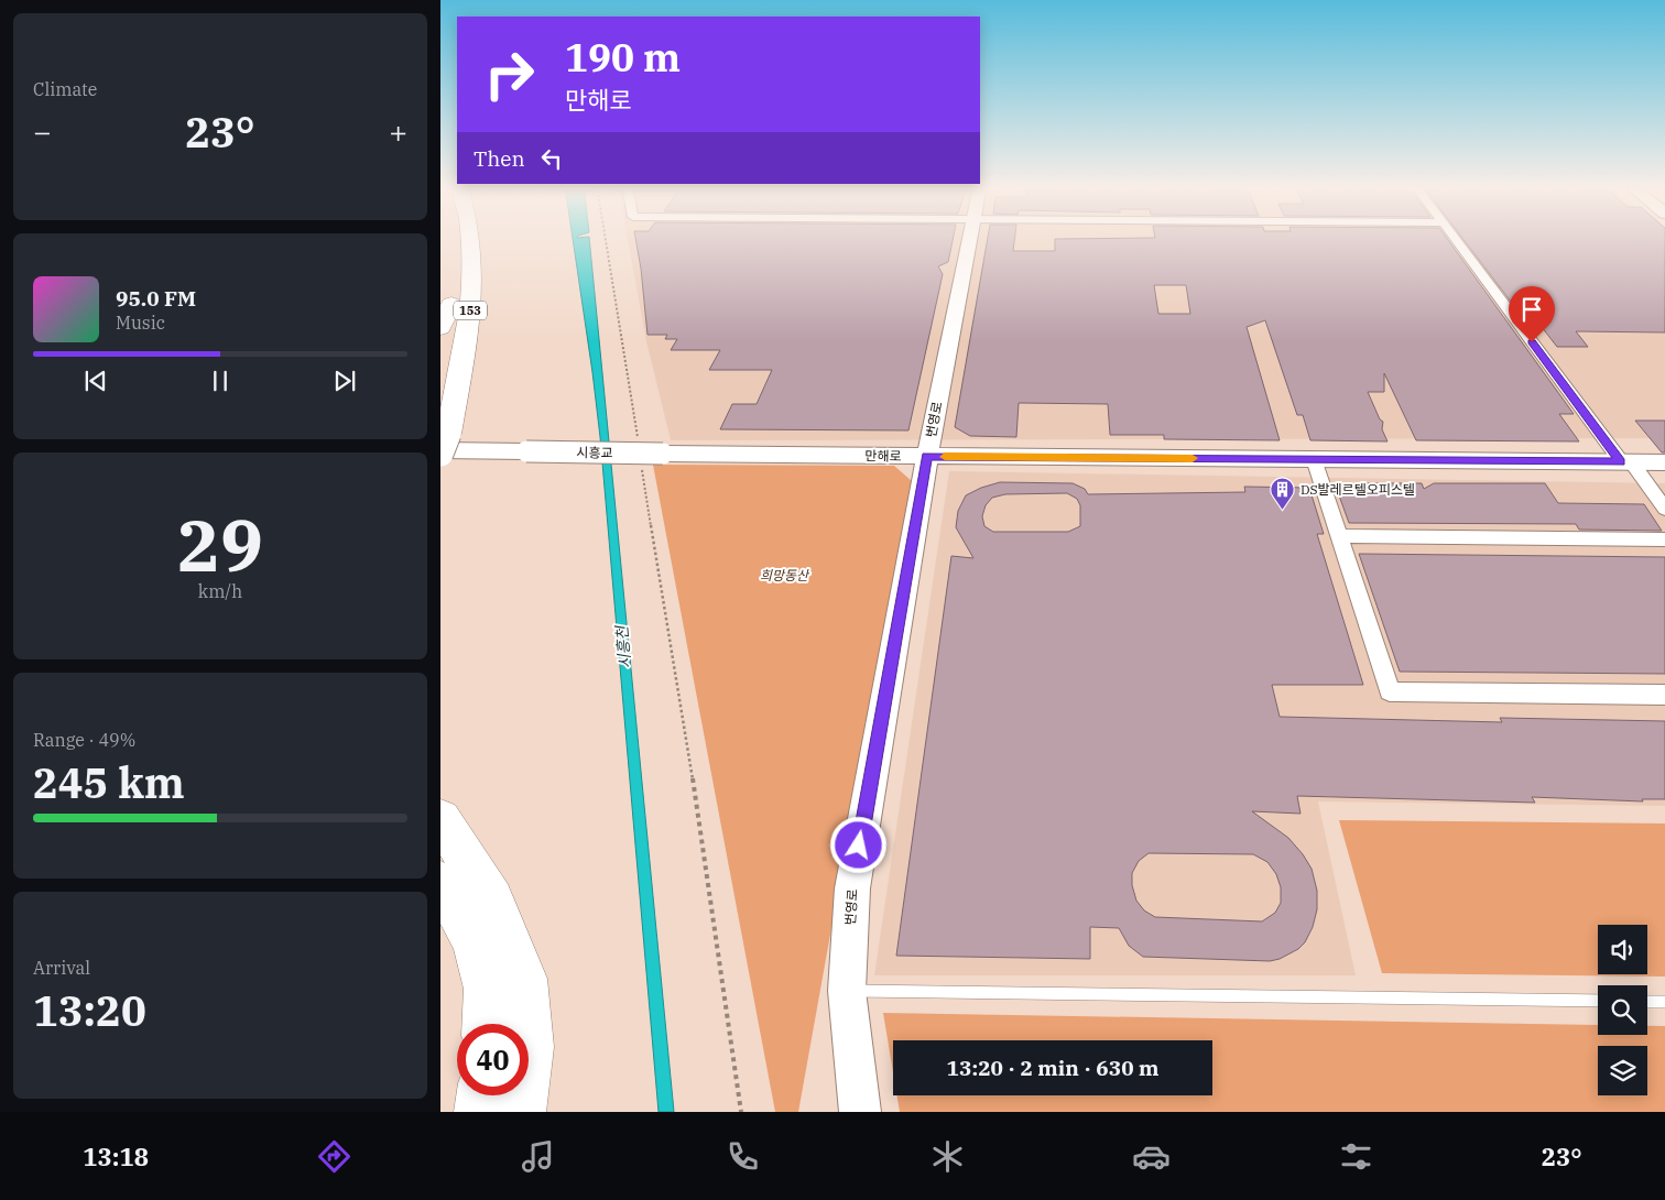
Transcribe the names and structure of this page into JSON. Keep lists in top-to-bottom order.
{
  "streets": {
    "highway": ["153"],
    "street": ["번영로", "시흥교", "만해로"]
  },
  "crossings": [
    ["153", "시흥교"],
    ["번영로", "만해로"],
    ["시흥교", "만해로"]
  ],
  "water": ["시흥천"],
  "parks": ["희망동산"],
  "places": {
    "building": ["DS발레르텔오피스텔"]
  },
  "page": {
    "tile": [
      "Climate",
      ["29", "km/h"],
      ["Range · 49%", "245 km"],
      ["Arrival", "13:20"]
    ],
    "turn": ["190 m", "만해로"],
    "heat": ["−", "23°", "+"],
    "then": "Then",
    "song": ["95.0 FM", "Music"],
    "limit": "40",
    "trip": "13:20 · 2 min · 630 m",
    "tabs": ["13:18", "23°"]
  }
}
